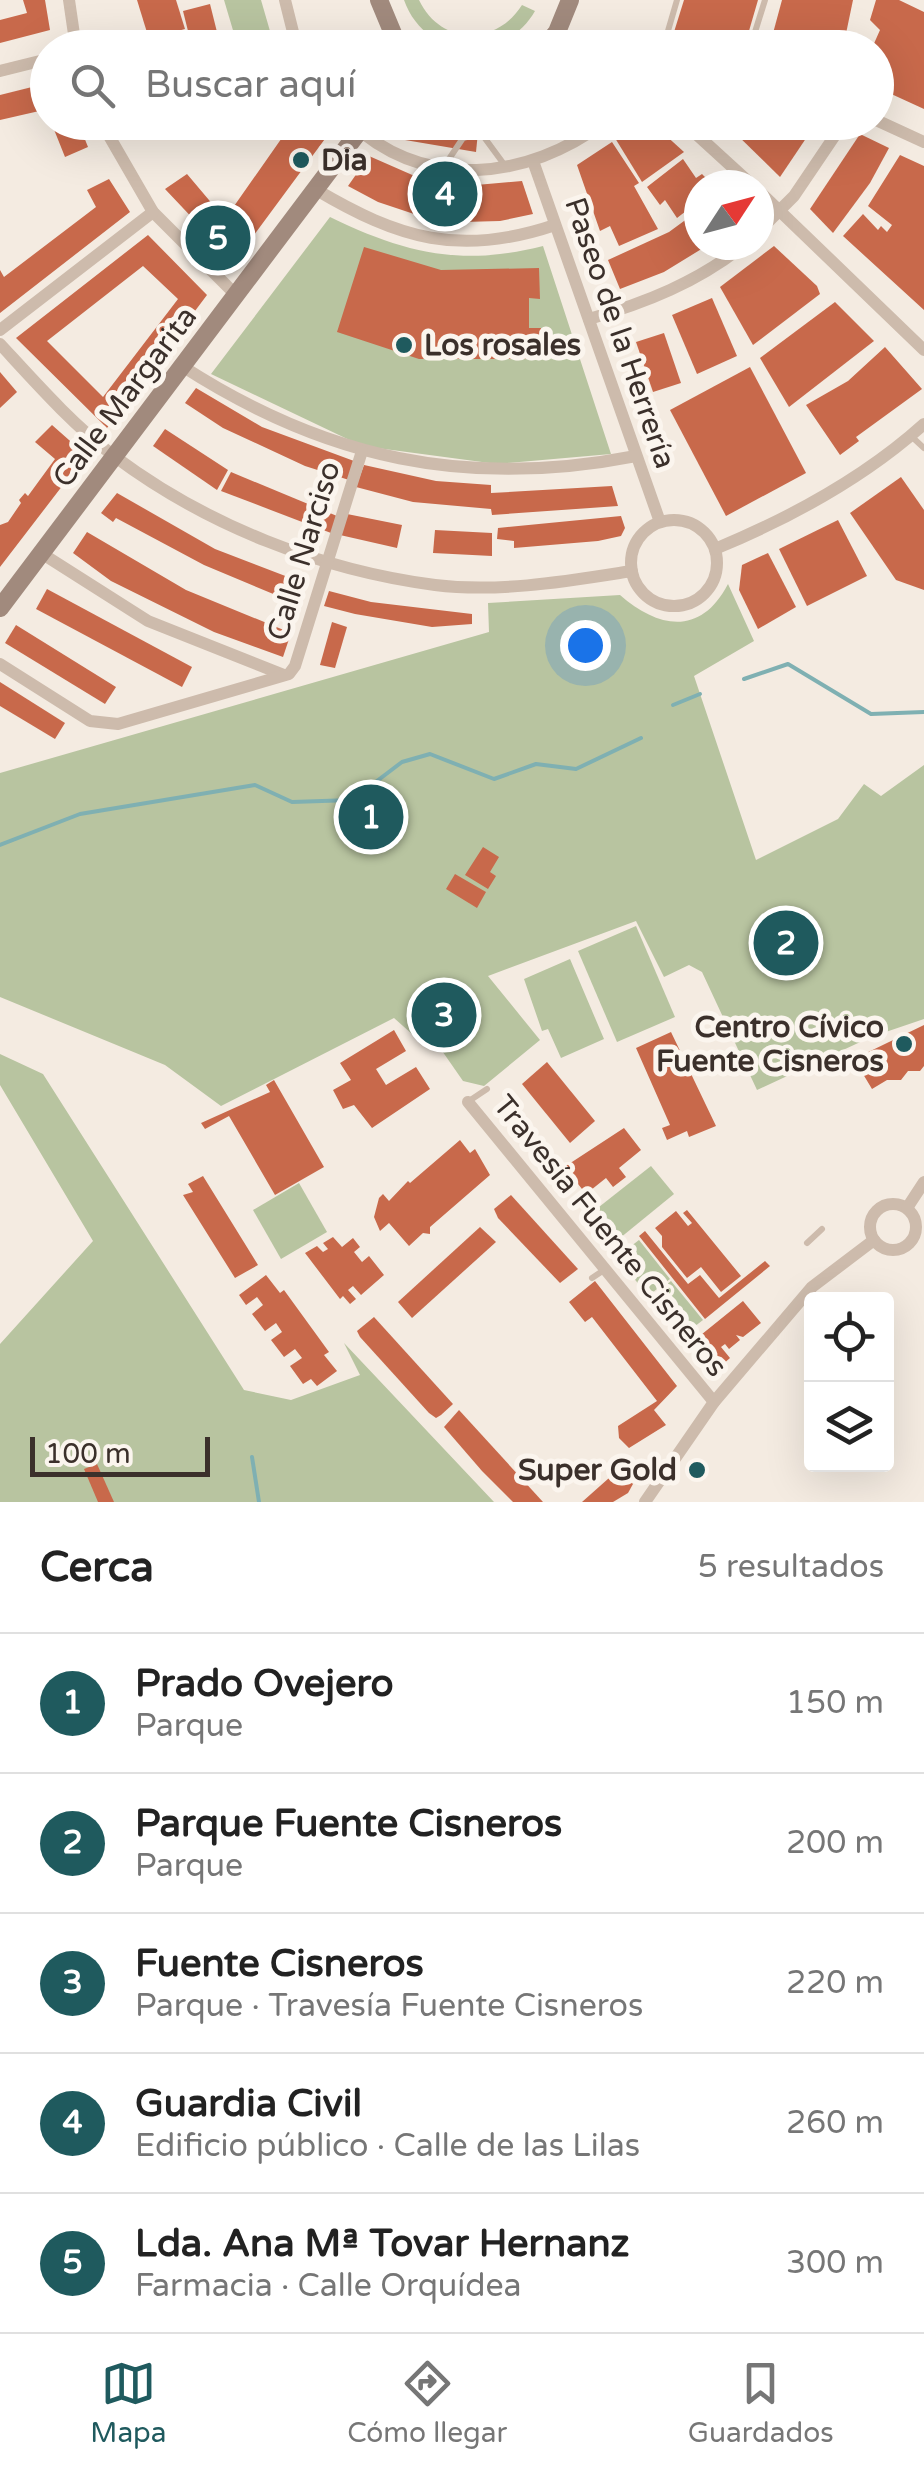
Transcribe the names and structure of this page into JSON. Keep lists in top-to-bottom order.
{
  "streets": {
    "street": [
      "Paseo de la Herrería",
      "Calle Margarita",
      "Calle Narciso",
      "Travesía Fuente Cisneros"
    ]
  },
  "places": [
    "Dia",
    "Los rosales",
    "Centro Cívico Fuente Cisneros",
    "Super Gold"
  ],
  "scale_bar": "100 m",
  "north": "top right",
  "page": {
    "search": "Buscar aquí",
    "pins": [
      "4",
      "5",
      "1",
      "2",
      "3"
    ],
    "scale": "100 m",
    "heading": ["Cerca", "5 resultados"],
    "list": [
      {
        "mark": "1",
        "name": "Prado Ovejero",
        "note": "Parque",
        "value": "150 m"
      },
      {
        "mark": "2",
        "name": "Parque Fuente Cisneros",
        "note": "Parque",
        "value": "200 m"
      },
      {
        "mark": "3",
        "name": "Fuente Cisneros",
        "note": "Parque · Travesía Fuente Cisneros",
        "value": "220 m"
      },
      {
        "mark": "4",
        "name": "Guardia Civil",
        "note": "Edificio público · Calle de las Lilas",
        "value": "260 m"
      },
      {
        "mark": "5",
        "name": "Lda. Ana Mª Tovar Hernanz",
        "note": "Farmacia · Calle Orquídea",
        "value": "300 m"
      }
    ],
    "nav": ["Mapa", "Cómo llegar", "Guardados"]
  }
}
